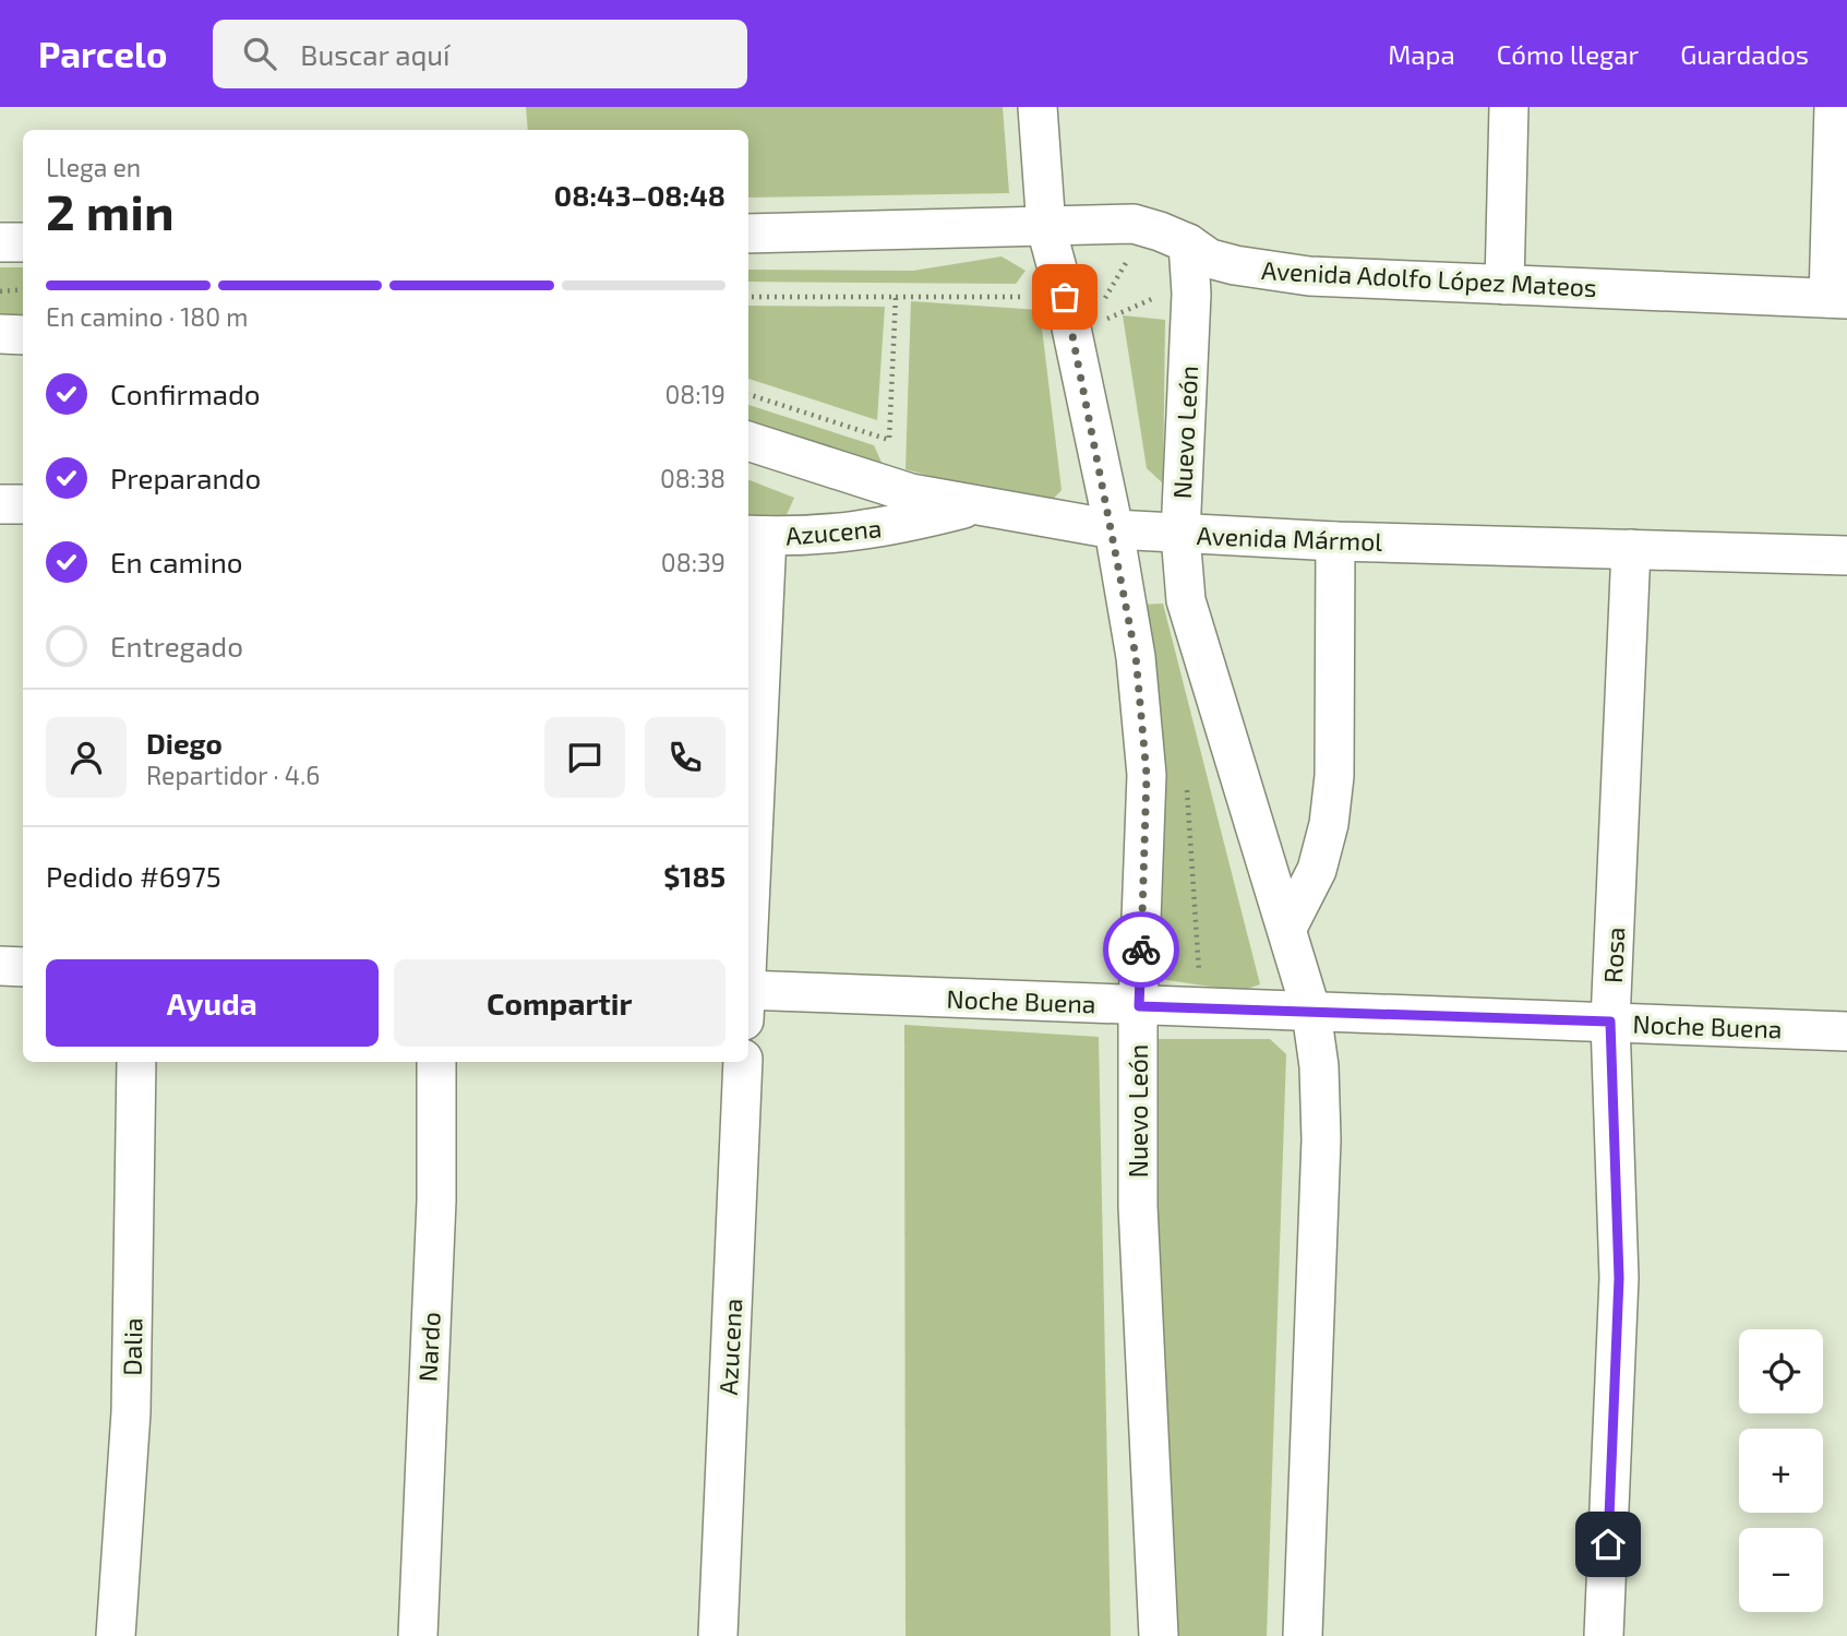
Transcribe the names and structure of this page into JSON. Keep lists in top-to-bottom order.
{
  "streets": {
    "street": [
      "Avenida Adolfo López Mateos",
      "Nuevo León",
      "Azucena",
      "Avenida Mármol",
      "Rosa",
      "Noche Buena",
      "Dalia",
      "Nardo"
    ]
  },
  "crossings": [
    ["Avenida Adolfo López Mateos", "Nuevo León"],
    ["Nuevo León", "Avenida Mármol"],
    ["Nuevo León", "Noche Buena"],
    ["Azucena", "Avenida Mármol"],
    ["Avenida Mármol", "Rosa"],
    ["Rosa", "Noche Buena"]
  ],
  "page": {
    "header": "Parcelo",
    "search": "Buscar aquí",
    "nav": ["Mapa", "Cómo llegar", "Guardados"],
    "heading": ["2 min", "Llega en", "08:43–08:48"],
    "panel": [
      "Diego",
      "Repartidor · 4.6",
      "Pedido #6975",
      "$185"
    ],
    "bar": "En camino · 180 m",
    "list": [
      ["Confirmado", "08:19"],
      ["Preparando", "08:38"],
      ["En camino", "08:39"],
      "Entregado"
    ],
    "buttons": ["Ayuda", "Compartir"],
    "map_buttons": ["+", "−"]
  }
}
